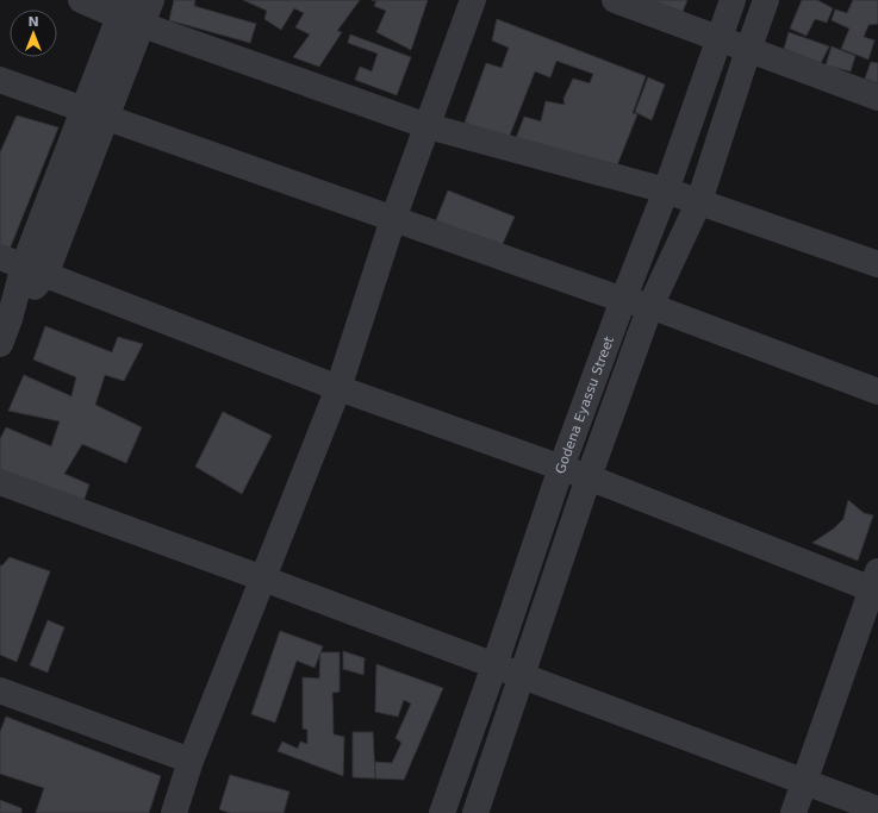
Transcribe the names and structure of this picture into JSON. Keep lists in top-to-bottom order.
{
  "streets": {
    "street": ["Godena Eyassu Street"]
  },
  "north": "top"
}
